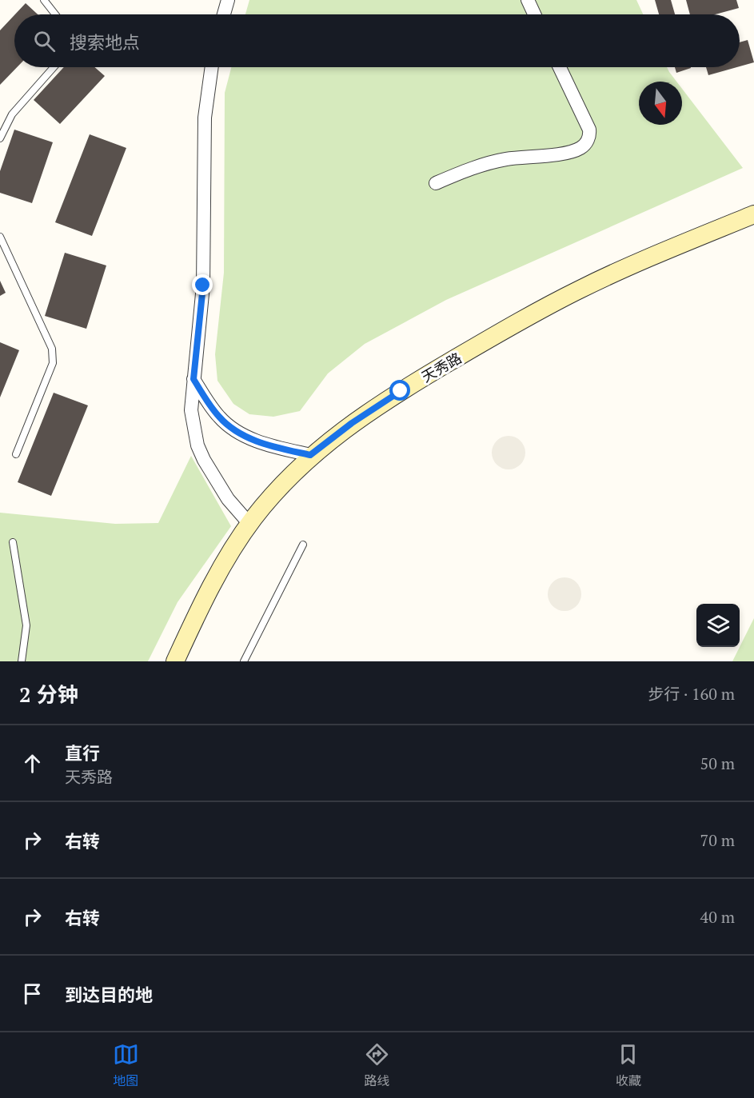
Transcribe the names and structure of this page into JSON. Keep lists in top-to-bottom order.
{
  "streets": {
    "main road": ["天秀路"]
  },
  "north": "bottom",
  "page": {
    "search": "搜索地点",
    "heading": ["2 分钟", "步行 · 160 m"],
    "list": [
      ["直行", "天秀路", "50 m"],
      ["右转", "70 m"],
      ["右转", "40 m"],
      "到达目的地"
    ],
    "nav": ["地图", "路线", "收藏"]
  }
}
